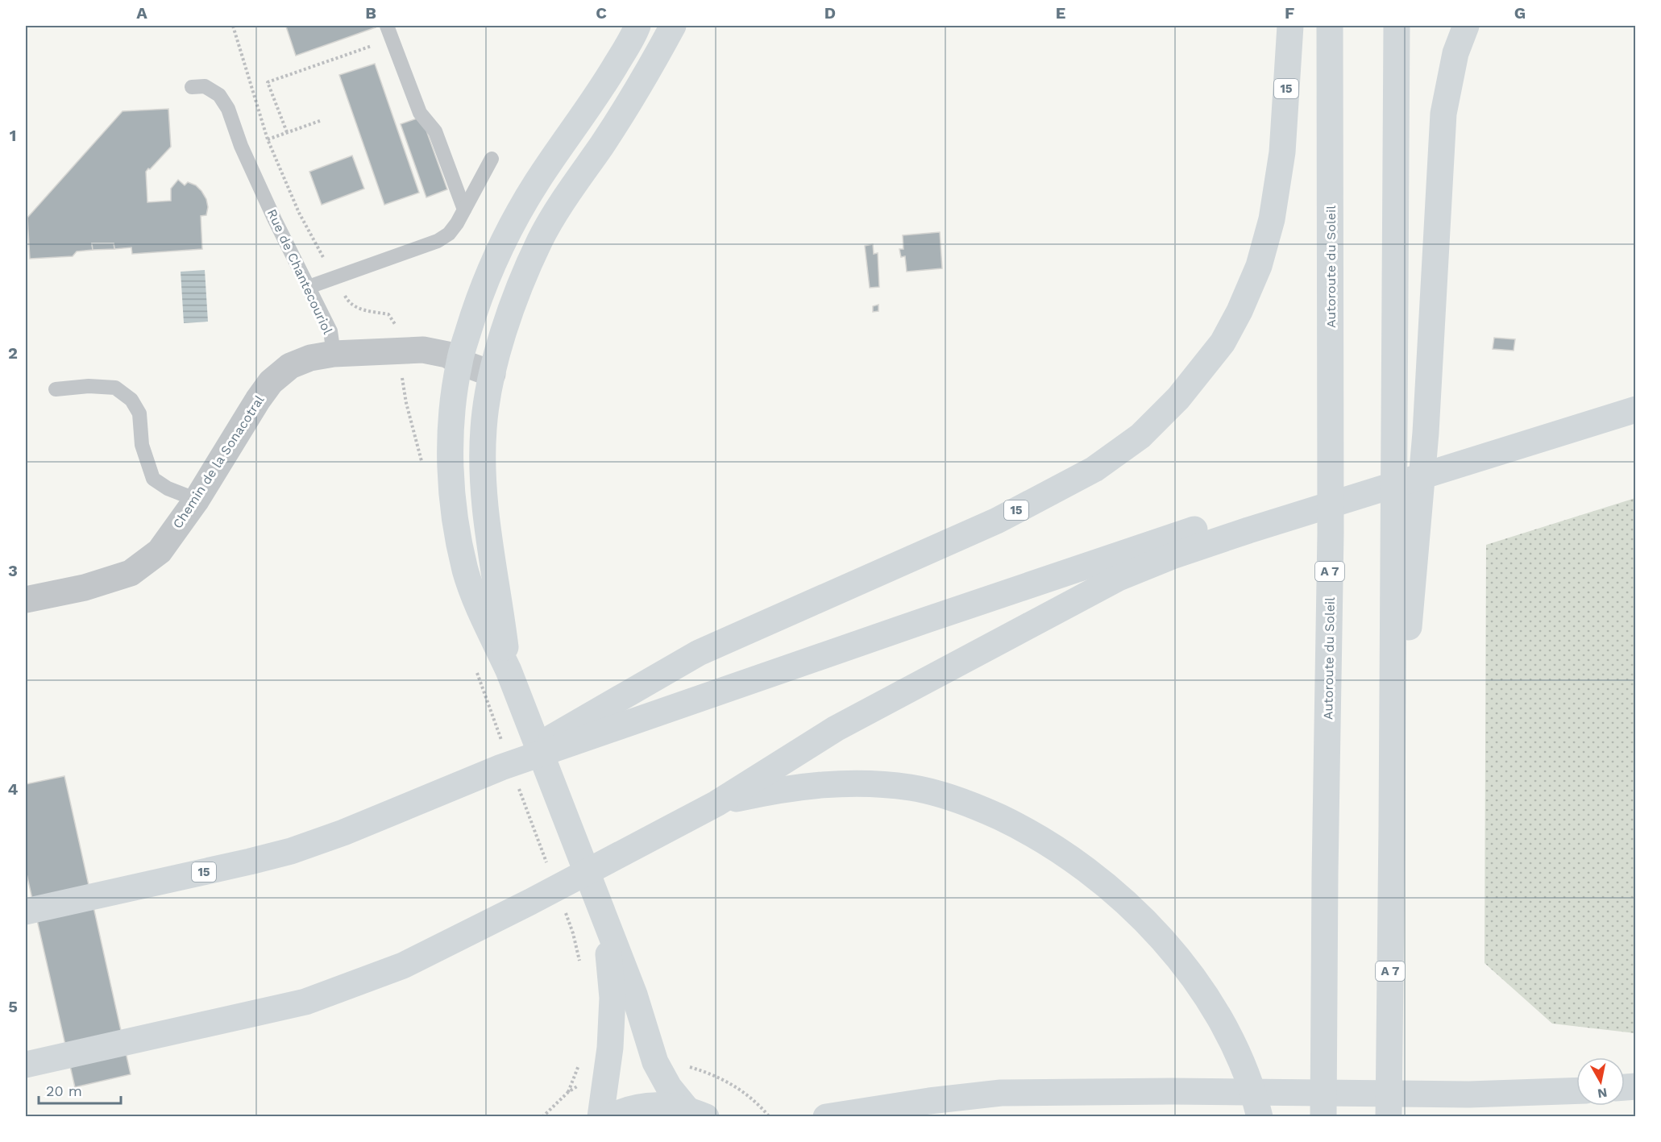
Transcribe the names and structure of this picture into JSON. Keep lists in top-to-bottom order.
{
  "streets": {
    "main road": ["15", "Autoroute du Soleil", "A 7"],
    "street": ["Chemin de la Sonacotral"],
    "lane": ["Rue de Chantecouriol"]
  },
  "crossings": [
    ["Rue de Chantecouriol", "Chemin de la Sonacotral"]
  ],
  "scale_bar": "20 m",
  "north": "bottom",
  "grid": {
    "columns": [
      "A",
      "B",
      "C",
      "D",
      "E",
      "F",
      "G"
    ],
    "rows": [
      "1",
      "2",
      "3",
      "4",
      "5"
    ]
  }
}
